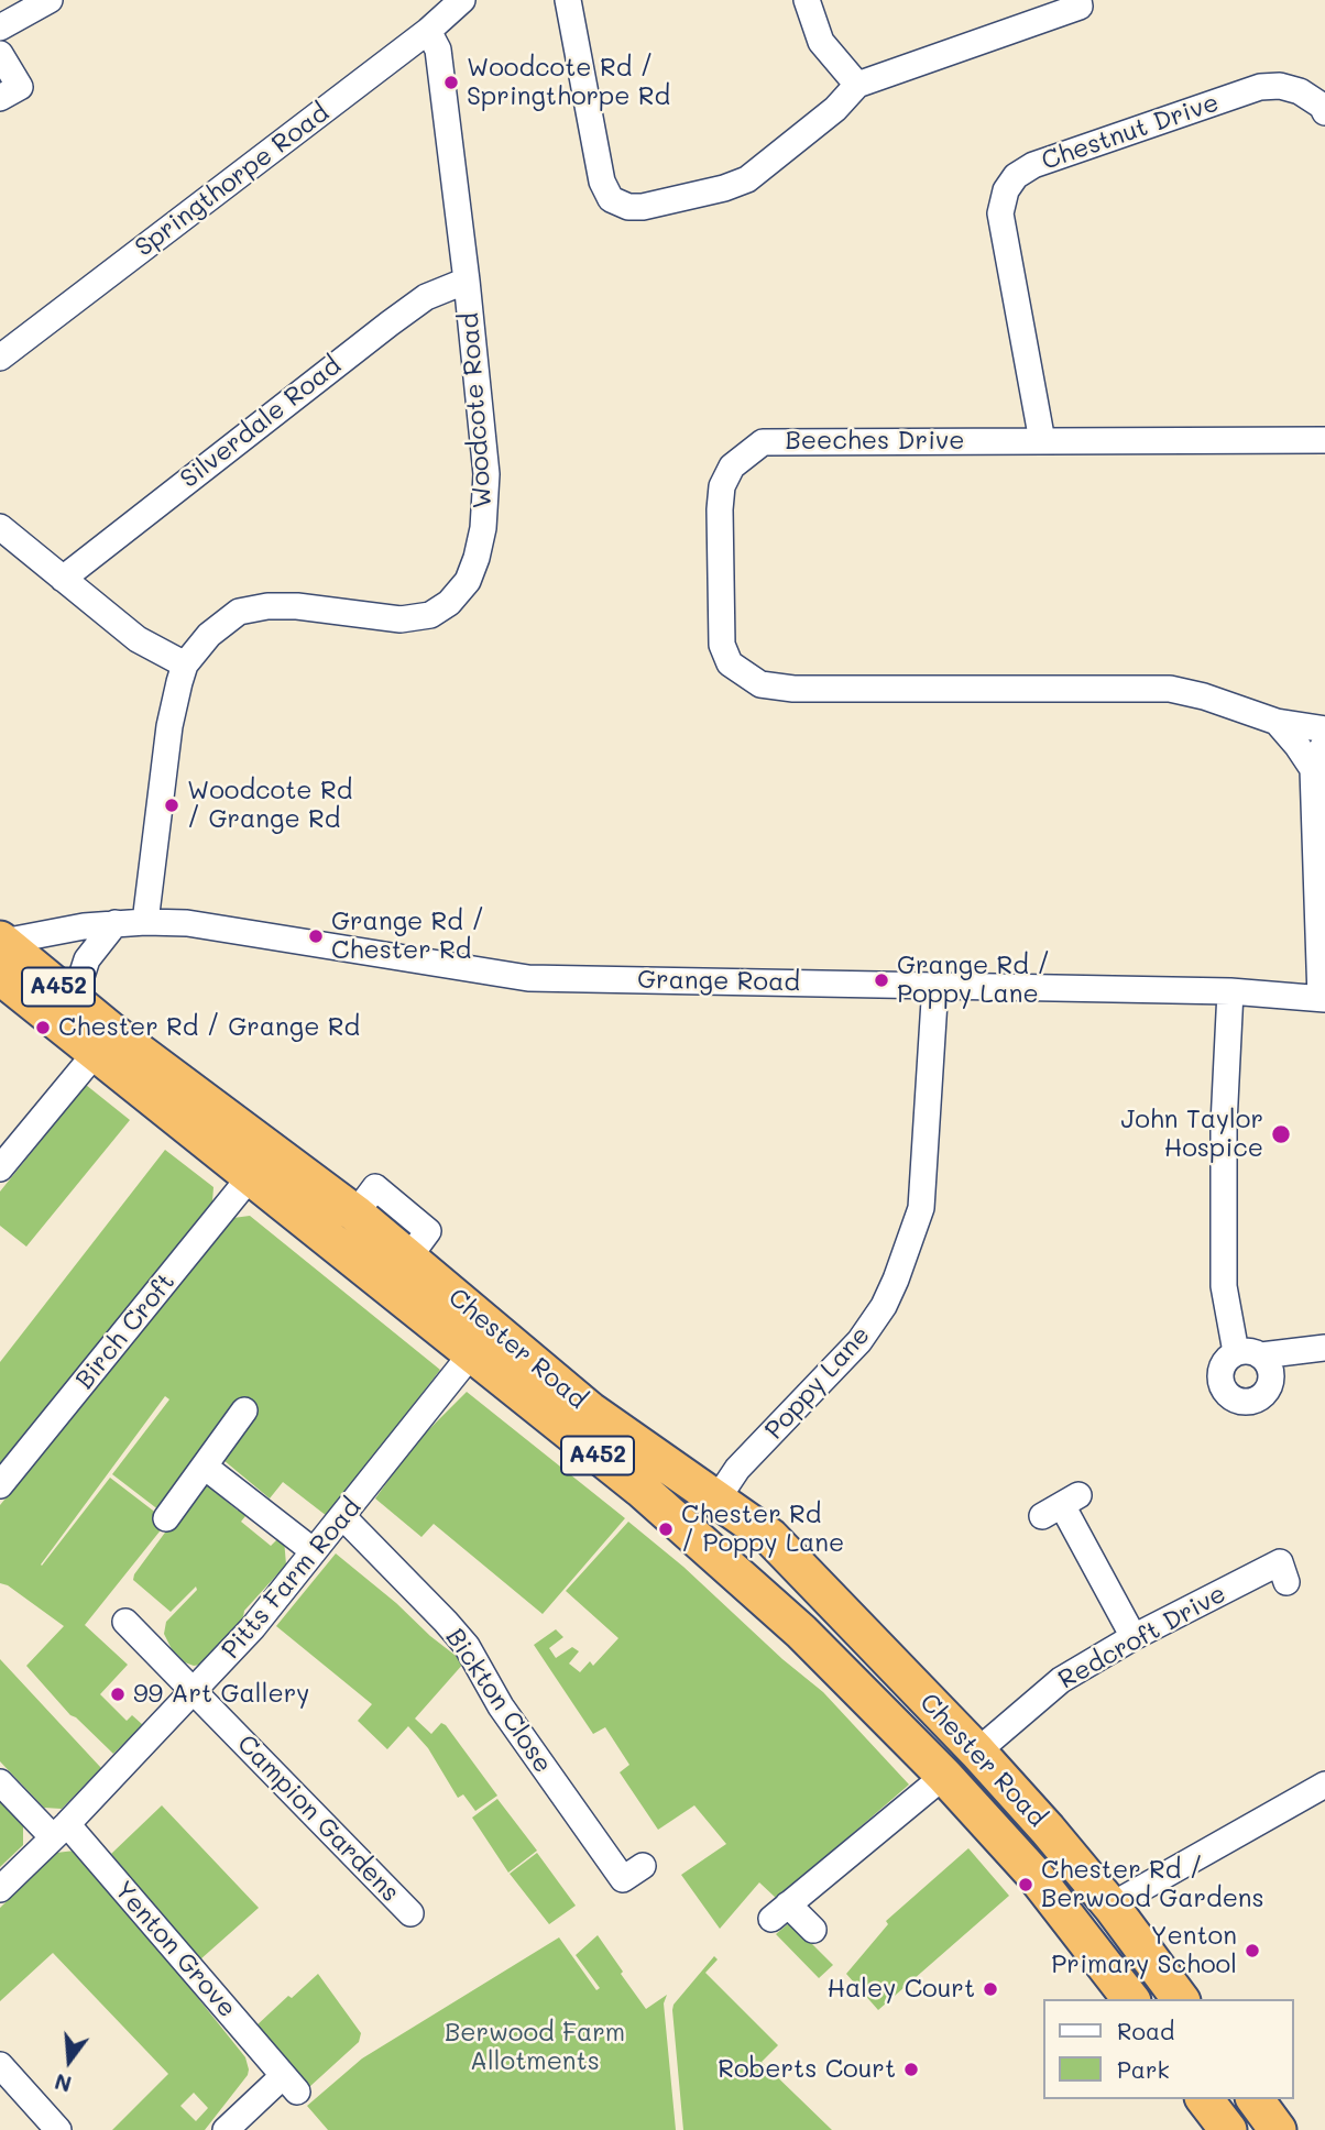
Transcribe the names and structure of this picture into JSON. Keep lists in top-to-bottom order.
{
  "streets": {
    "highway": ["A452", "Chester Road"],
    "street": [
      "Chestnut Drive",
      "Springthorpe Road",
      "Woodcote Road",
      "Silverdale Road",
      "Beeches Drive",
      "Grange Road",
      "Birch Croft",
      "Poppy Lane",
      "Pitts Farm Road",
      "Redcroft Drive",
      "Bickton Close",
      "Campion Gardens",
      "Yenton Grove"
    ]
  },
  "crossings": [
    ["Chestnut Drive", "Beeches Drive"],
    ["Springthorpe Road", "Woodcote Road"],
    ["Woodcote Road", "Silverdale Road"],
    ["Woodcote Road", "Grange Road"],
    ["Grange Road", "Chester Road"],
    ["Grange Road", "Poppy Lane"],
    ["Birch Croft", "Chester Road"],
    ["Chester Road", "Poppy Lane"],
    ["Chester Road", "Pitts Farm Road"],
    ["Chester Road", "Redcroft Drive"],
    ["Pitts Farm Road", "Bickton Close"],
    ["Pitts Farm Road", "Campion Gardens"],
    ["Pitts Farm Road", "Yenton Grove"]
  ],
  "parks": ["Berwood Farm Allotments"],
  "places": [
    "Woodcote Rd / Springthorpe Rd",
    "Woodcote Rd / Grange Rd",
    "Grange Rd / Chester Rd",
    "Grange Rd / Poppy Lane",
    "Chester Rd / Grange Rd",
    "John Taylor Hospice",
    "Chester Rd / Poppy Lane",
    "99 Art Gallery",
    "Chester Rd / Berwood Gardens",
    "Yenton Primary School",
    "Haley Court",
    "Roberts Court"
  ],
  "legend": ["Road", "Park"],
  "north": "bottom"
}
